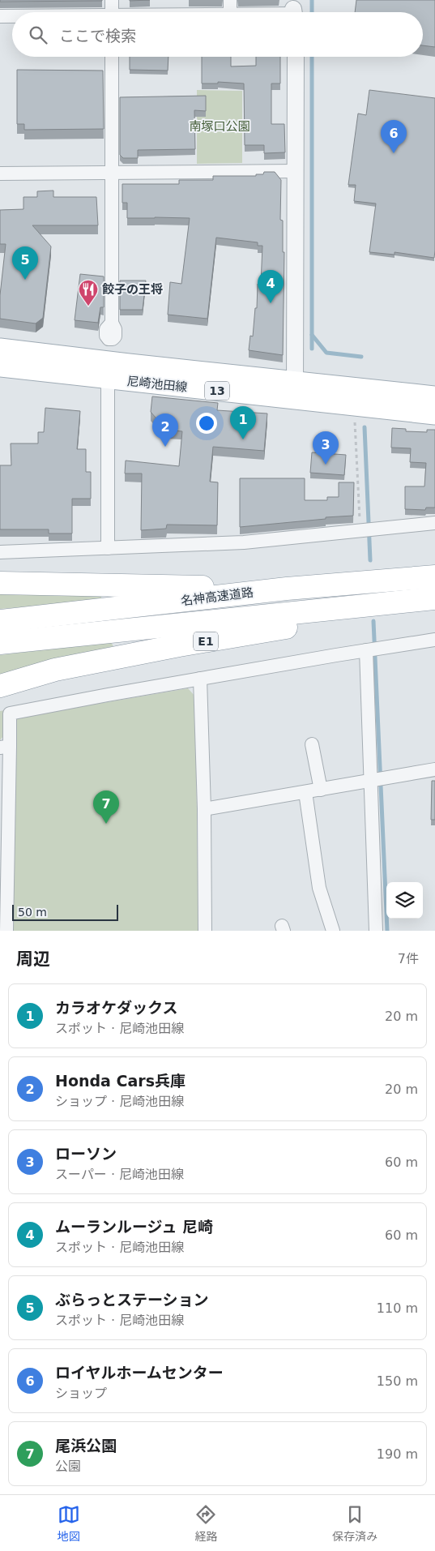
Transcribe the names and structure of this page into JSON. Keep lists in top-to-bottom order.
{
  "streets": {
    "highway": ["名神高速道路", "E1"],
    "main road": ["尼崎池田線", "13"]
  },
  "crossings": [
    ["名神高速道路", "E1"]
  ],
  "parks": ["南塚口公園"],
  "places": {
    "restaurant": ["餃子の王将"]
  },
  "scale_bar": "50 m",
  "page": {
    "search": "ここで検索",
    "pins": [
      "6",
      "5",
      "4",
      "1",
      "2",
      "3",
      "7"
    ],
    "scale": "50 m",
    "heading": ["周辺", "7件"],
    "list": [
      {
        "mark": "1",
        "name": "カラオケダックス",
        "note": "スポット · 尼崎池田線",
        "value": "20 m"
      },
      {
        "mark": "2",
        "name": "Honda Cars兵庫",
        "note": "ショップ · 尼崎池田線",
        "value": "20 m"
      },
      {
        "mark": "3",
        "name": "ローソン",
        "note": "スーパー · 尼崎池田線",
        "value": "60 m"
      },
      {
        "mark": "4",
        "name": "ムーランルージュ 尼崎",
        "note": "スポット · 尼崎池田線",
        "value": "60 m"
      },
      {
        "mark": "5",
        "name": "ぶらっとステーション",
        "note": "スポット · 尼崎池田線",
        "value": "110 m"
      },
      {
        "mark": "6",
        "name": "ロイヤルホームセンター",
        "note": "ショップ",
        "value": "150 m"
      },
      {
        "mark": "7",
        "name": "尾浜公園",
        "note": "公園",
        "value": "190 m"
      }
    ],
    "nav": ["地図", "経路", "保存済み"]
  }
}
